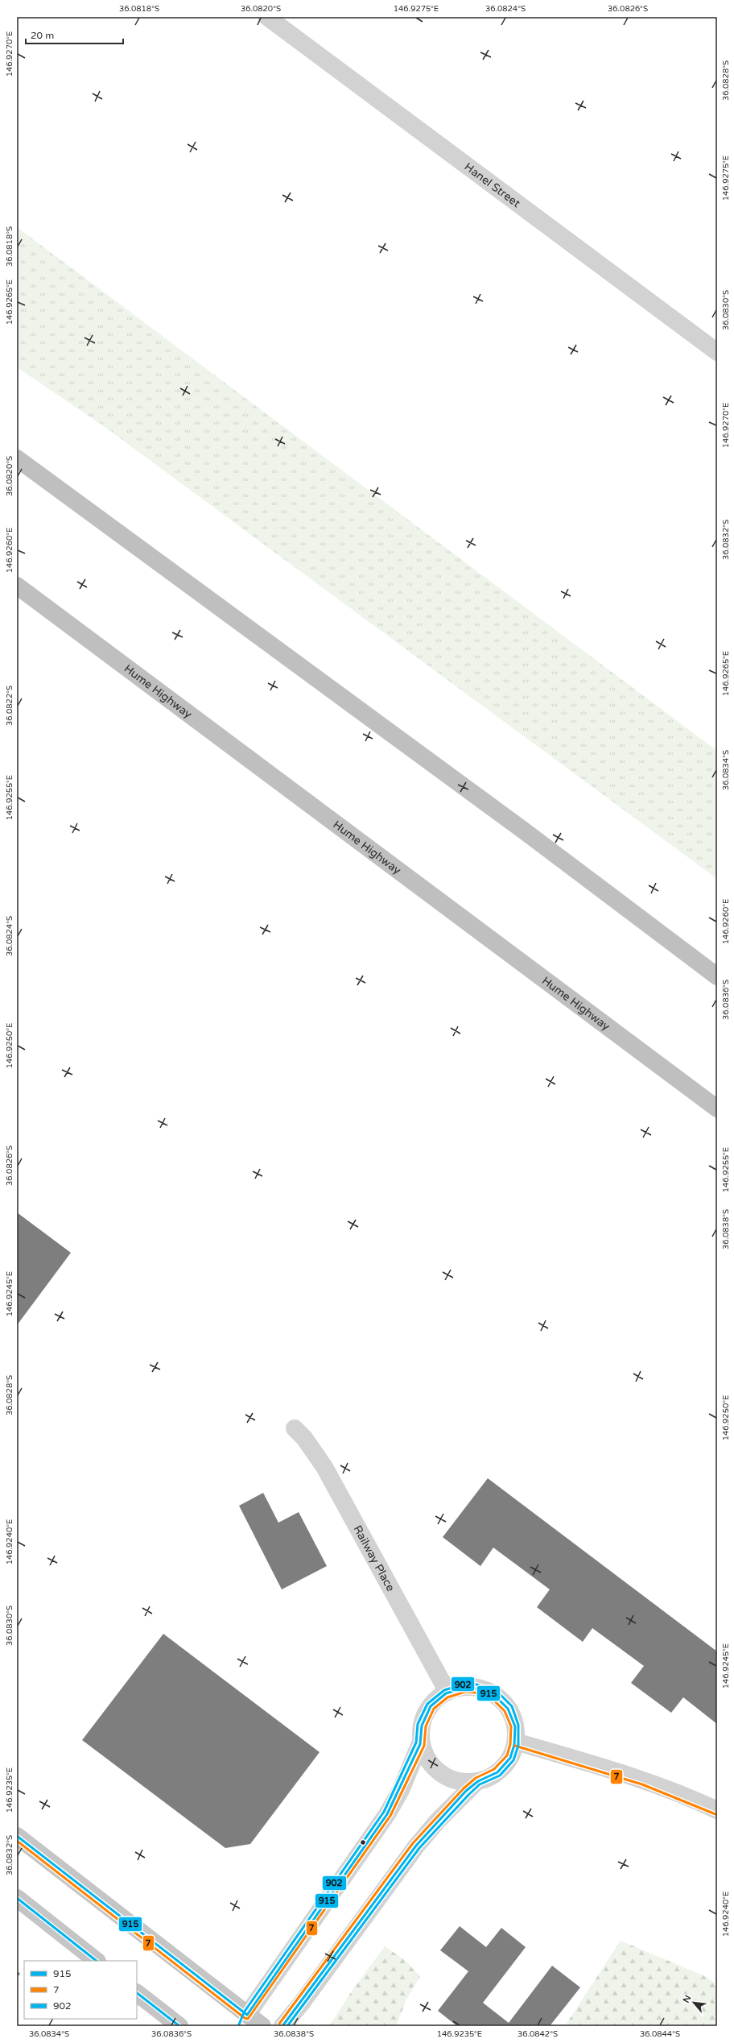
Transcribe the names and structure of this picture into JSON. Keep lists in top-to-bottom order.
{
  "streets": {
    "highway": ["Hume Highway"],
    "street": ["Hanel Street", "Railway Place"]
  },
  "lines": ["transit line 902", "transit line 915", "transit line 7"],
  "legend": ["915", "7", "902"],
  "scale_bar": "20 m",
  "north": "top left",
  "coordinates": [
    "36.0818°S",
    "36.0820°S",
    "146.9275°E",
    "36.0824°S",
    "36.0826°S",
    "146.9270°E",
    "36.0828°S",
    "146.9265°E",
    "36.0830°S",
    "36.0832°S",
    "146.9260°E",
    "36.0822°S",
    "36.0834°S",
    "146.9255°E",
    "36.0836°S",
    "146.9250°E",
    "36.0838°S",
    "146.9245°E",
    "146.9240°E",
    "146.9235°E",
    "36.0842°S",
    "36.0844°S"
  ]
}
